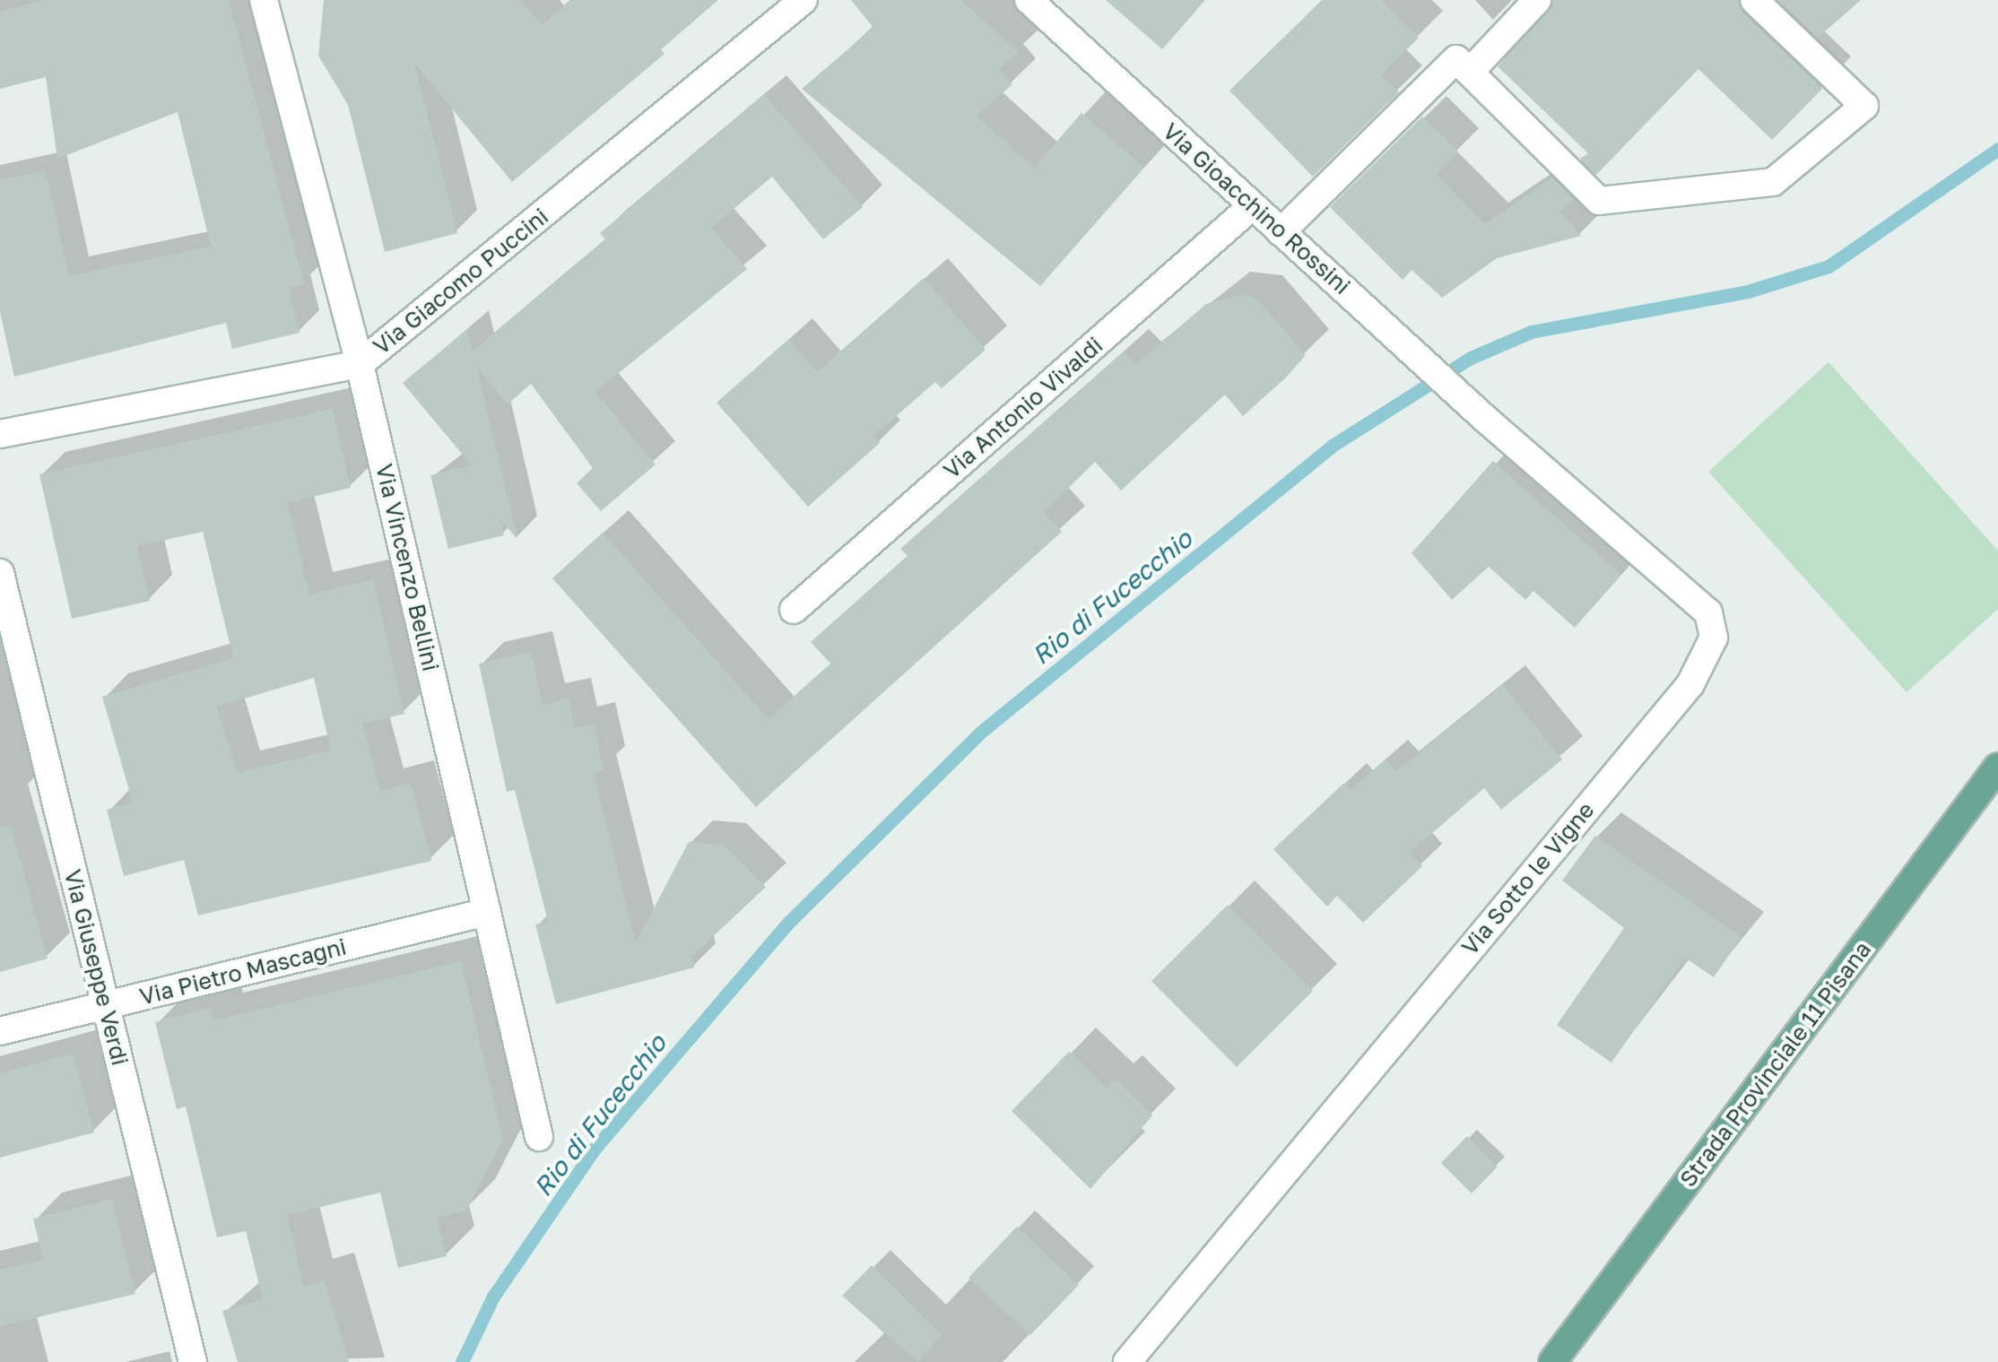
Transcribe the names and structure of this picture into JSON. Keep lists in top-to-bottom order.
{
  "streets": {
    "main road": ["Strada Provinciale 11 Pisana"],
    "street": [
      "Via Gioacchino Rossini",
      "Via Giacomo Puccini",
      "Via Antonio Vivaldi",
      "Via Vincenzo Bellini",
      "Via Sotto le Vigne",
      "Via Giuseppe Verdi",
      "Via Pietro Mascagni"
    ]
  },
  "crossings": [
    ["Via Gioacchino Rossini", "Via Antonio Vivaldi"],
    ["Via Gioacchino Rossini", "Via Sotto le Vigne"],
    ["Via Giacomo Puccini", "Via Vincenzo Bellini"],
    ["Via Vincenzo Bellini", "Via Pietro Mascagni"],
    ["Via Giuseppe Verdi", "Via Pietro Mascagni"]
  ],
  "water": ["Rio di Fucecchio"]
}
